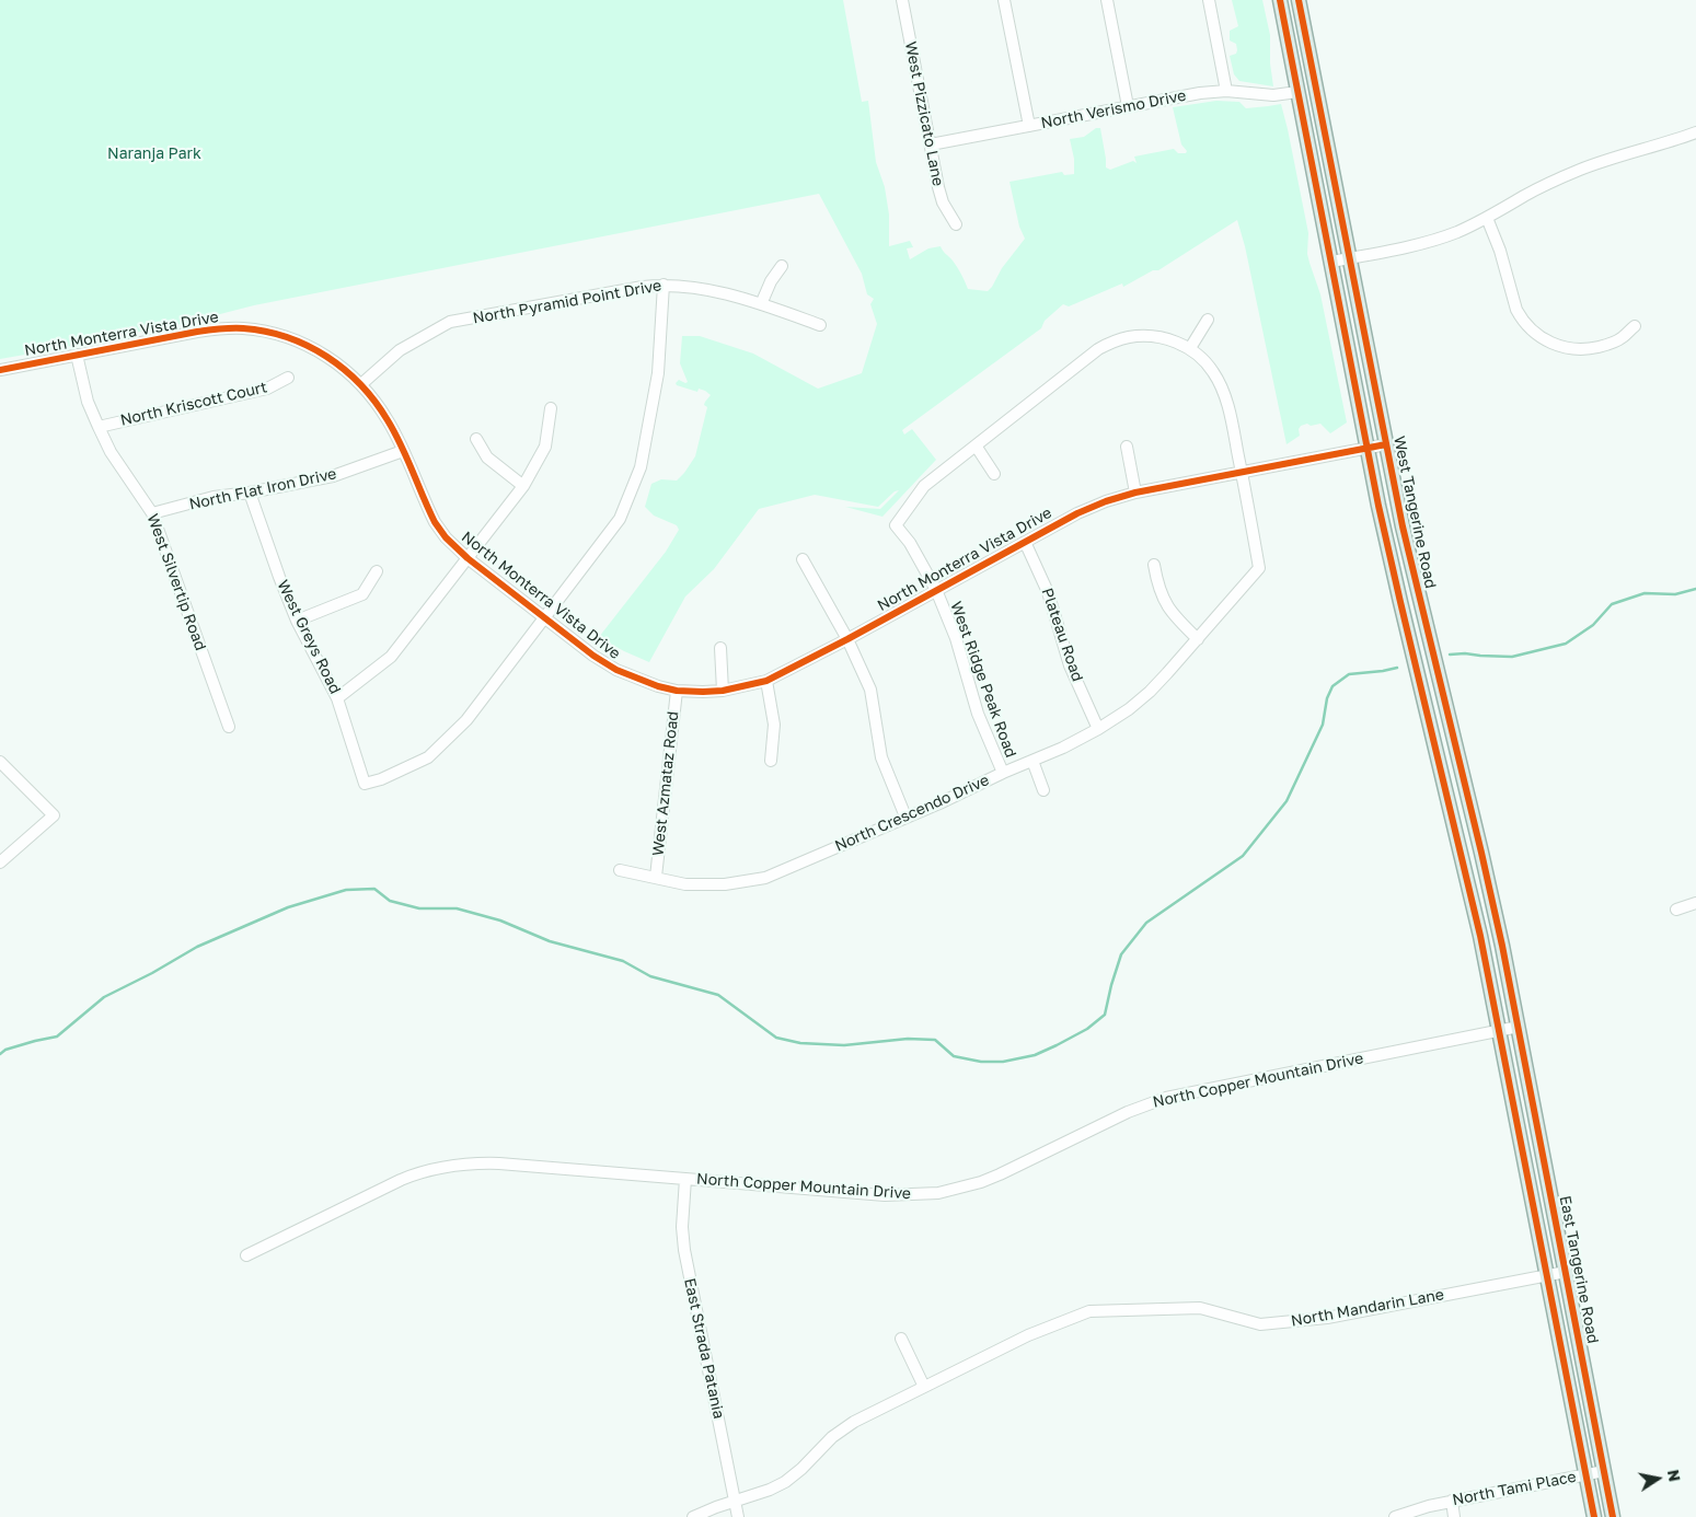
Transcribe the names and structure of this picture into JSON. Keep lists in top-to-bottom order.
{
  "streets": {
    "main road": ["West Tangerine Road", "East Tangerine Road"],
    "street": [
      "North Verismo Drive",
      "West Pizzicato Lane",
      "North Pyramid Point Drive",
      "North Monterra Vista Drive",
      "North Kriscott Court",
      "North Flat Iron Drive",
      "West Silvertip Road",
      "Plateau Road",
      "West Greys Road",
      "West Ridge Peak Road",
      "West Azmataz Road",
      "North Crescendo Drive",
      "North Copper Mountain Drive",
      "North Mandarin Lane",
      "East Strada Patania",
      "North Tami Place"
    ]
  },
  "crossings": [
    ["North Verismo Drive", "West Pizzicato Lane"],
    ["North Pyramid Point Drive", "North Monterra Vista Drive"],
    ["North Monterra Vista Drive", "North Flat Iron Drive"],
    ["North Monterra Vista Drive", "West Tangerine Road"],
    ["North Monterra Vista Drive", "West Silvertip Road"],
    ["North Monterra Vista Drive", "Plateau Road"],
    ["North Monterra Vista Drive", "West Greys Road"],
    ["North Monterra Vista Drive", "West Ridge Peak Road"],
    ["North Monterra Vista Drive", "West Azmataz Road"],
    ["North Monterra Vista Drive", "North Crescendo Drive"],
    ["North Kriscott Court", "West Silvertip Road"],
    ["North Flat Iron Drive", "West Silvertip Road"],
    ["North Flat Iron Drive", "West Greys Road"],
    ["West Tangerine Road", "North Copper Mountain Drive"],
    ["West Tangerine Road", "East Tangerine Road"],
    ["Plateau Road", "North Crescendo Drive"],
    ["West Ridge Peak Road", "North Crescendo Drive"],
    ["West Azmataz Road", "North Crescendo Drive"],
    ["North Copper Mountain Drive", "East Tangerine Road"],
    ["North Copper Mountain Drive", "East Strada Patania"],
    ["East Tangerine Road", "North Mandarin Lane"],
    ["East Tangerine Road", "North Tami Place"],
    ["North Mandarin Lane", "East Strada Patania"]
  ],
  "parks": ["Naranja Park"],
  "north": "right"
}
